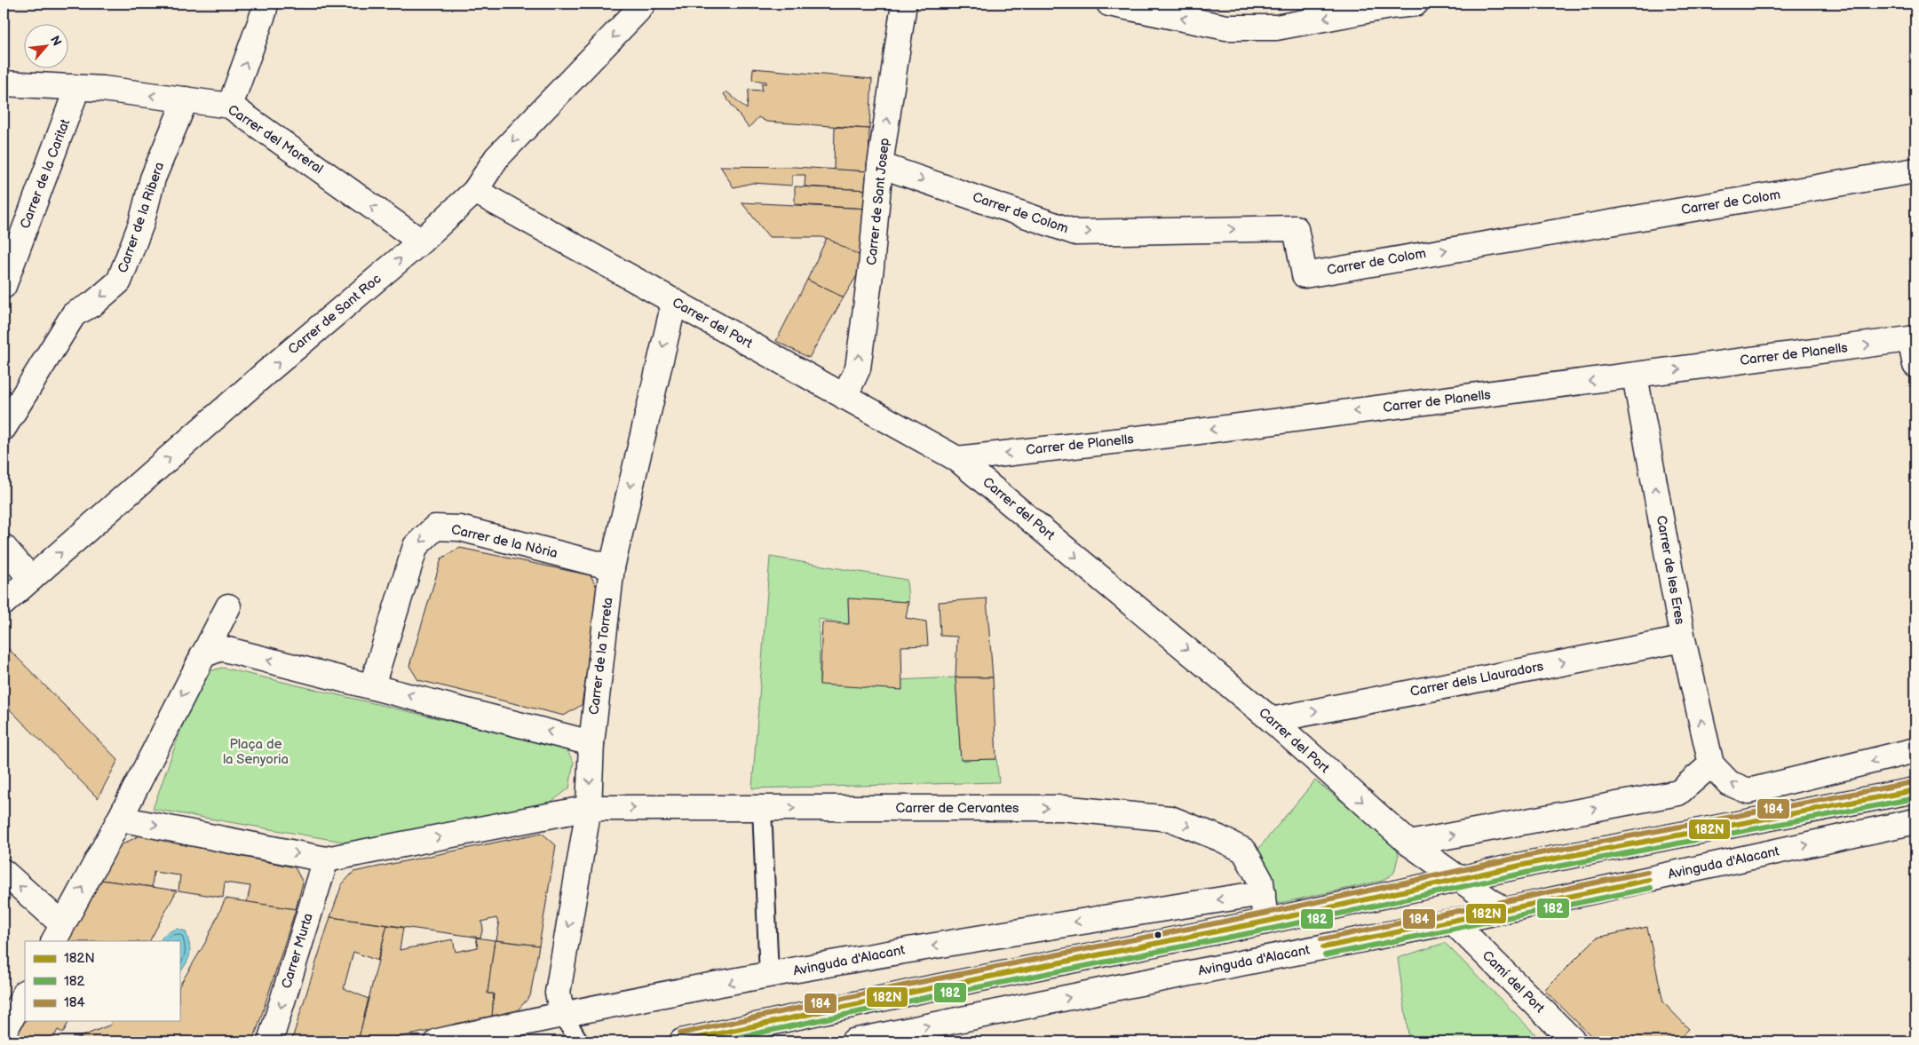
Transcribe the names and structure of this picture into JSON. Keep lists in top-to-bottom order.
{
  "streets": {
    "street": [
      "Carrer del Moreral",
      "Carrer de la Caritat",
      "Carrer de Sant Josep",
      "Carrer de Colom",
      "Carrer de la Ribera",
      "Carrer de Sant Roc",
      "Carrer del Port",
      "Carrer de Planells",
      "Carrer de la Nòria",
      "Carrer de les Eres",
      "Carrer de la Torreta",
      "Carrer dels Llauradors",
      "Carrer de Cervantes",
      "Avinguda d'Alacant",
      "Carrer Murta",
      "Camí del Port"
    ]
  },
  "crossings": [
    ["Carrer del Moreral", "Carrer de la Caritat"],
    ["Carrer del Moreral", "Carrer de la Ribera"],
    ["Carrer del Moreral", "Carrer de Sant Roc"],
    ["Carrer de Sant Josep", "Carrer de Colom"],
    ["Carrer de Sant Josep", "Carrer del Port"],
    ["Carrer de Sant Roc", "Carrer del Port"],
    ["Carrer del Port", "Carrer de Planells"],
    ["Carrer del Port", "Carrer de la Torreta"],
    ["Carrer del Port", "Carrer dels Llauradors"],
    ["Carrer del Port", "Avinguda d'Alacant"],
    ["Carrer de Planells", "Carrer de les Eres"],
    ["Carrer de la Nòria", "Carrer de la Torreta"],
    ["Carrer de les Eres", "Carrer dels Llauradors"],
    ["Carrer de la Torreta", "Carrer de Cervantes"],
    ["Carrer de la Torreta", "Avinguda d'Alacant"],
    ["Carrer de Cervantes", "Avinguda d'Alacant"],
    ["Avinguda d'Alacant", "Camí del Port"]
  ],
  "one_way": [
    "Carrer del Moreral",
    "Carrer de Sant Josep",
    "Carrer de Colom",
    "Carrer de la Ribera",
    "Carrer del Port",
    "Carrer de les Eres",
    "Carrer de la Torreta"
  ],
  "parks": ["Plaça de la Senyoria"],
  "lines": ["transit line 184", "transit line 182N", "transit line 182"],
  "legend": ["182N", "182", "184"],
  "north": "top right"
}
